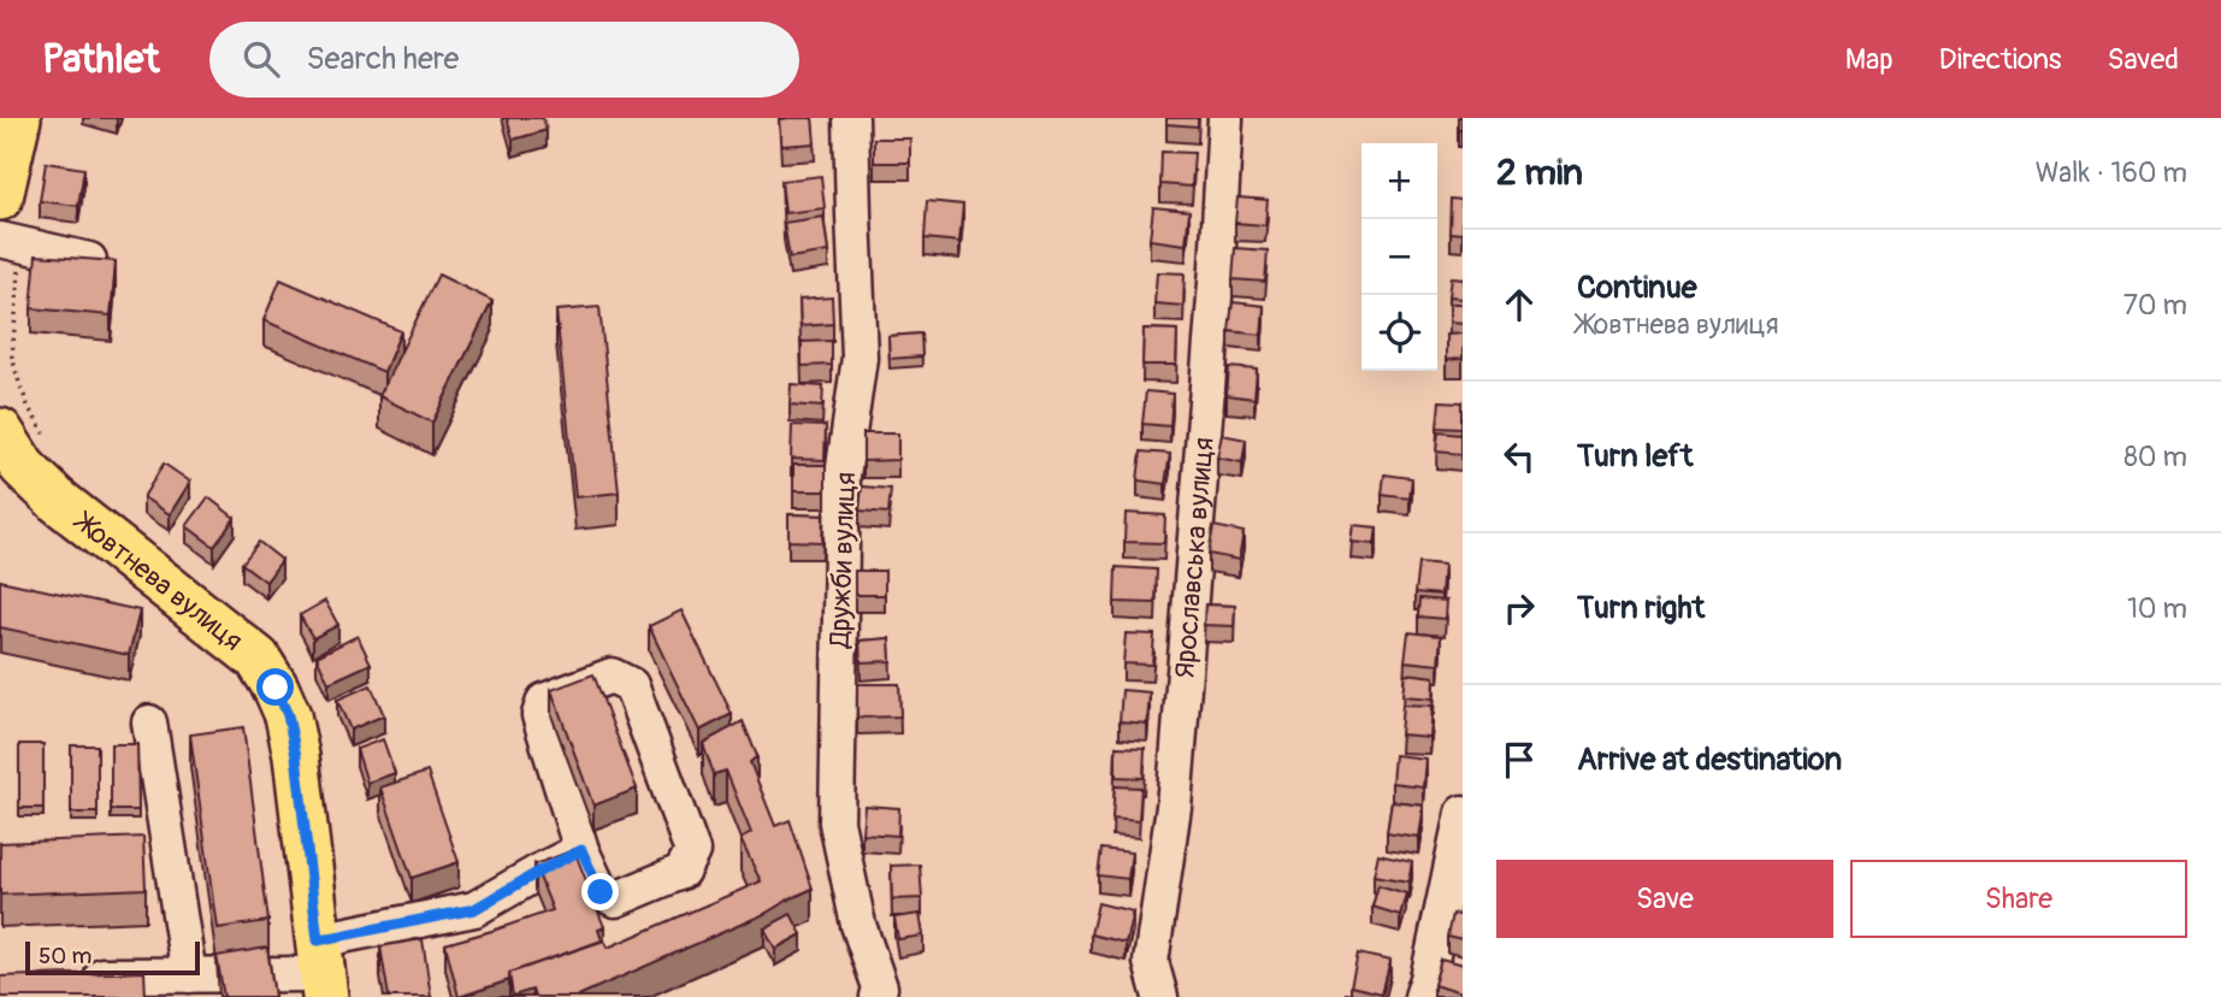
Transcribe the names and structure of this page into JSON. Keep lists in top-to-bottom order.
{
  "streets": {
    "main road": ["Жовтнева вулиця"],
    "street": ["Ярославська вулиця", "Дружби вулиця"]
  },
  "scale_bar": "50 m",
  "page": {
    "header": "Pathlet",
    "search": "Search here",
    "nav": ["Map", "Directions", "Saved"],
    "heading": ["2 min", "Walk · 160 m"],
    "map_buttons": ["+", "−"],
    "list": [
      ["Continue", "Жовтнева вулиця", "70 m"],
      ["Turn left", "80 m"],
      ["Turn right", "10 m"],
      "Arrive at destination"
    ],
    "buttons": ["Save", "Share"],
    "scale": "50 m"
  }
}
